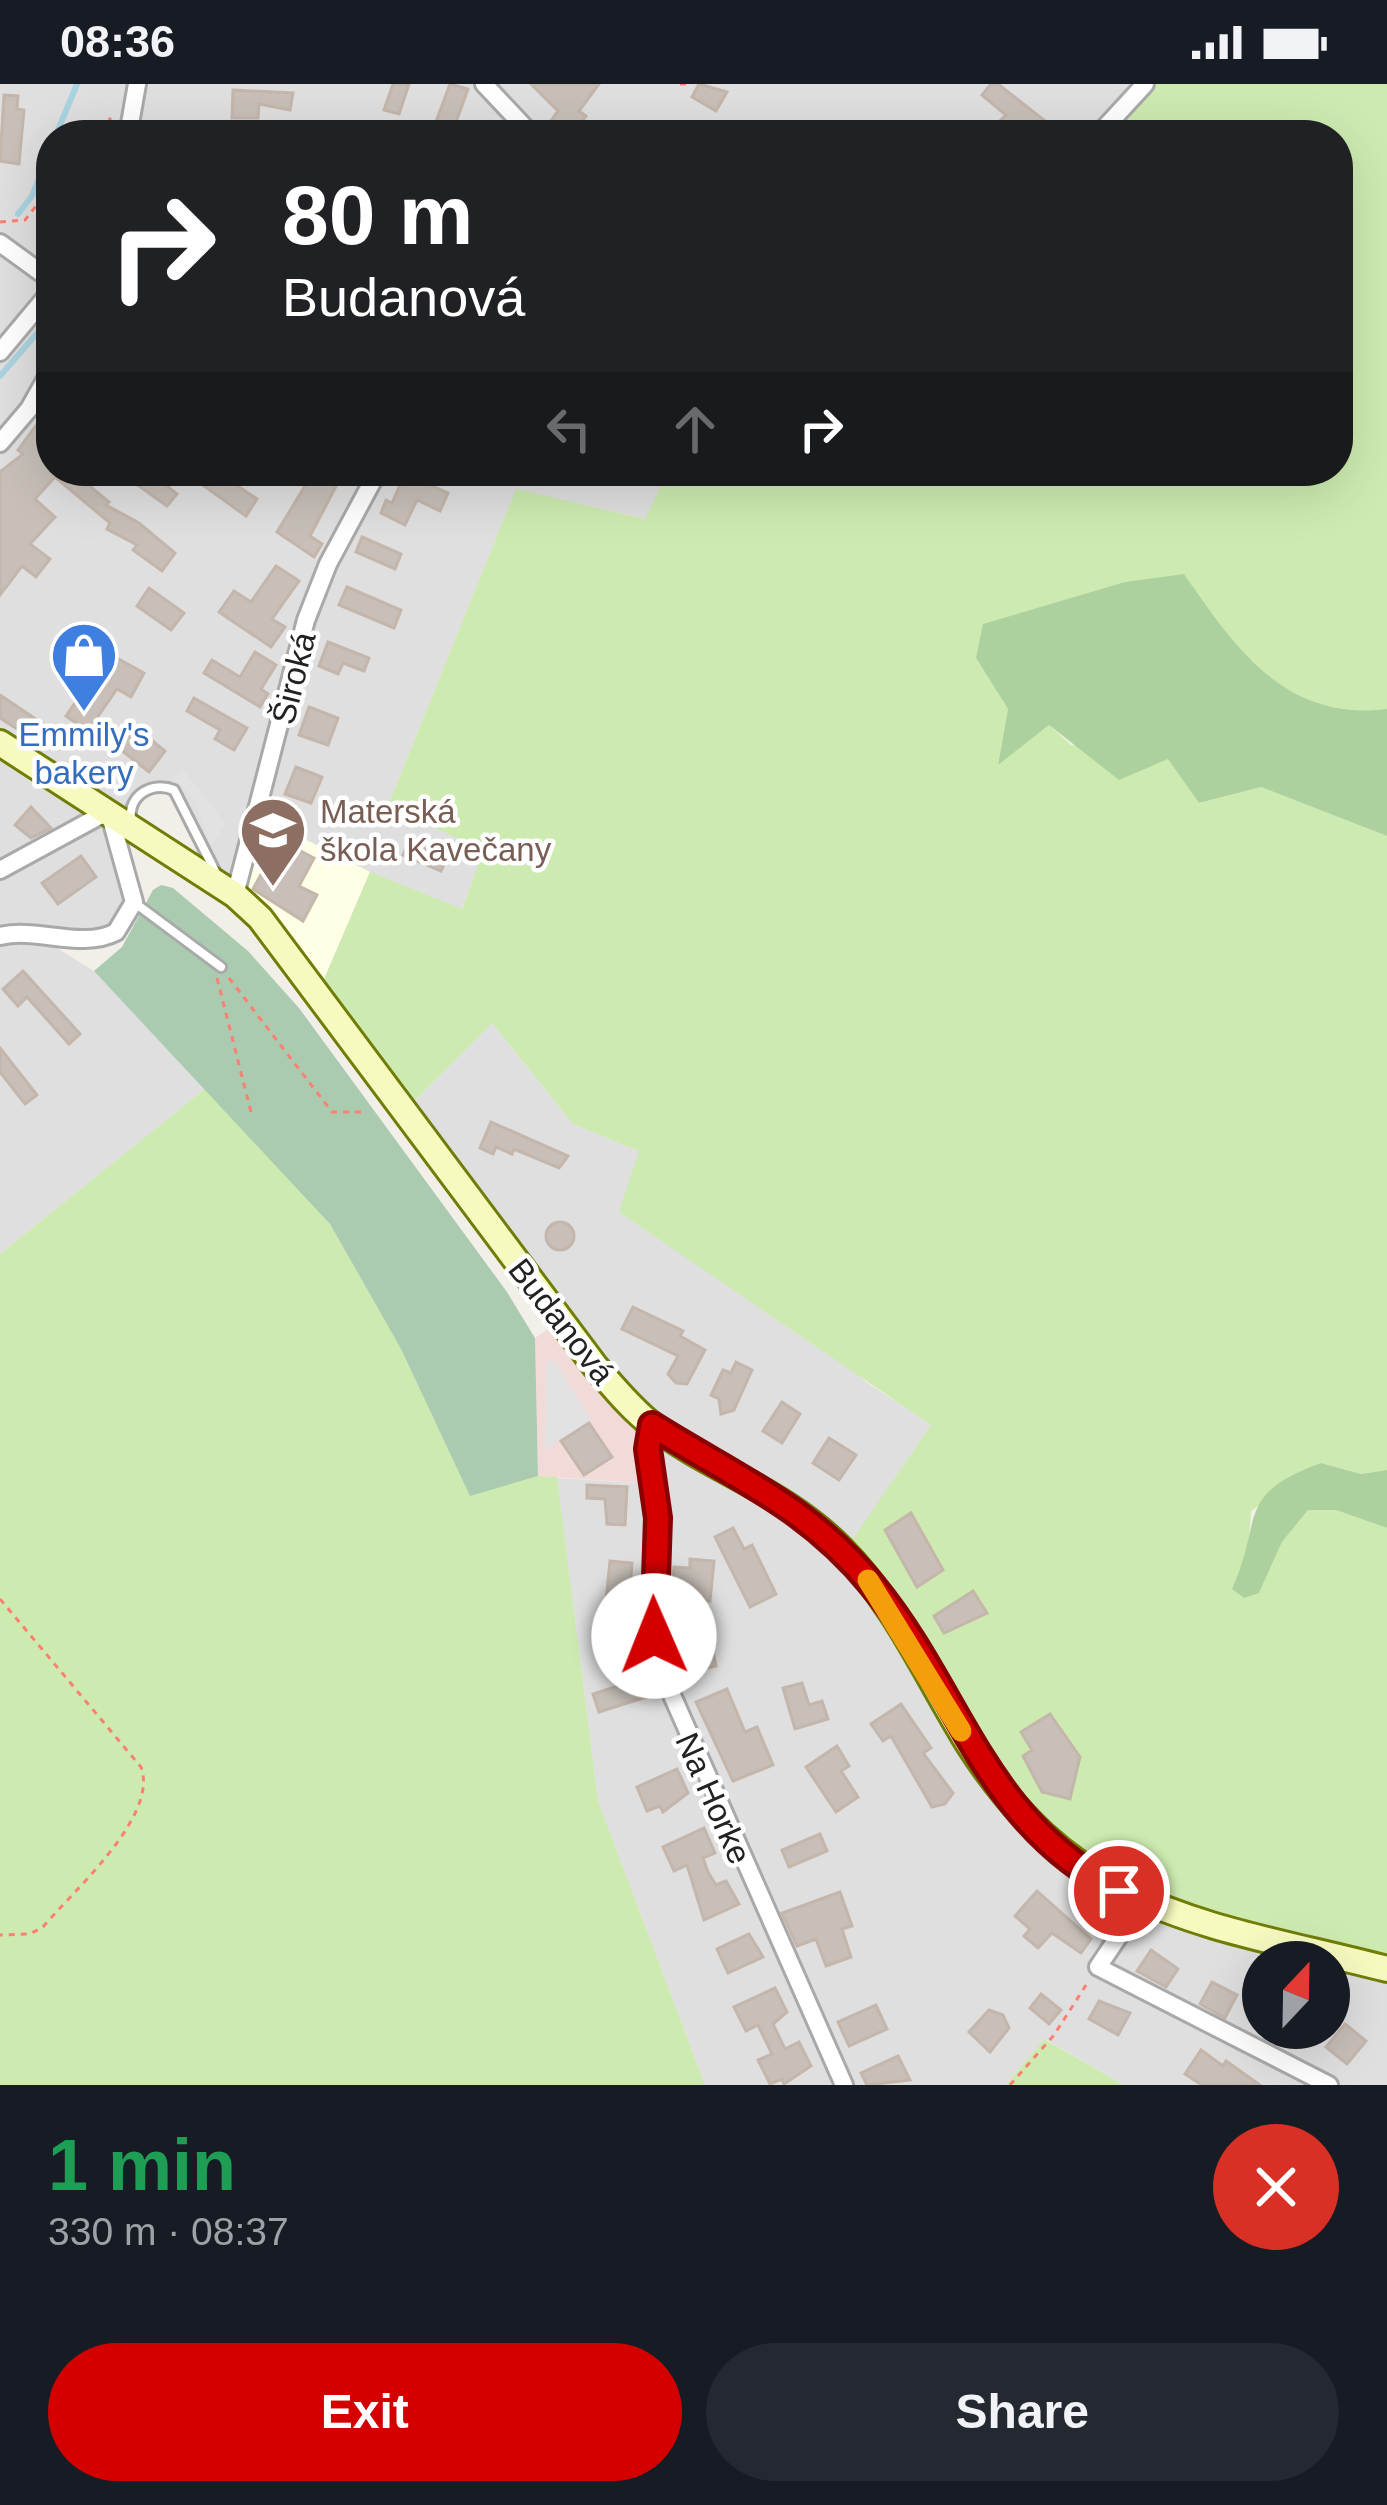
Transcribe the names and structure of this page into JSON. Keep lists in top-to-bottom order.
{
  "streets": {
    "street": ["Široká", "Budanová", "Na Horke"]
  },
  "crossings": [
    ["Široká", "Budanová"],
    ["Budanová", "Na Horke"]
  ],
  "places": {
    "shop": ["Emmily's bakery"],
    "school or university": ["Materská škola Kavečany"]
  },
  "north": "top",
  "page": {
    "status": "08:36",
    "turn": ["80 m", "Budanová"],
    "heading": ["1 min", "330 m · 08:37"],
    "buttons": ["Exit", "Share"]
  }
}
